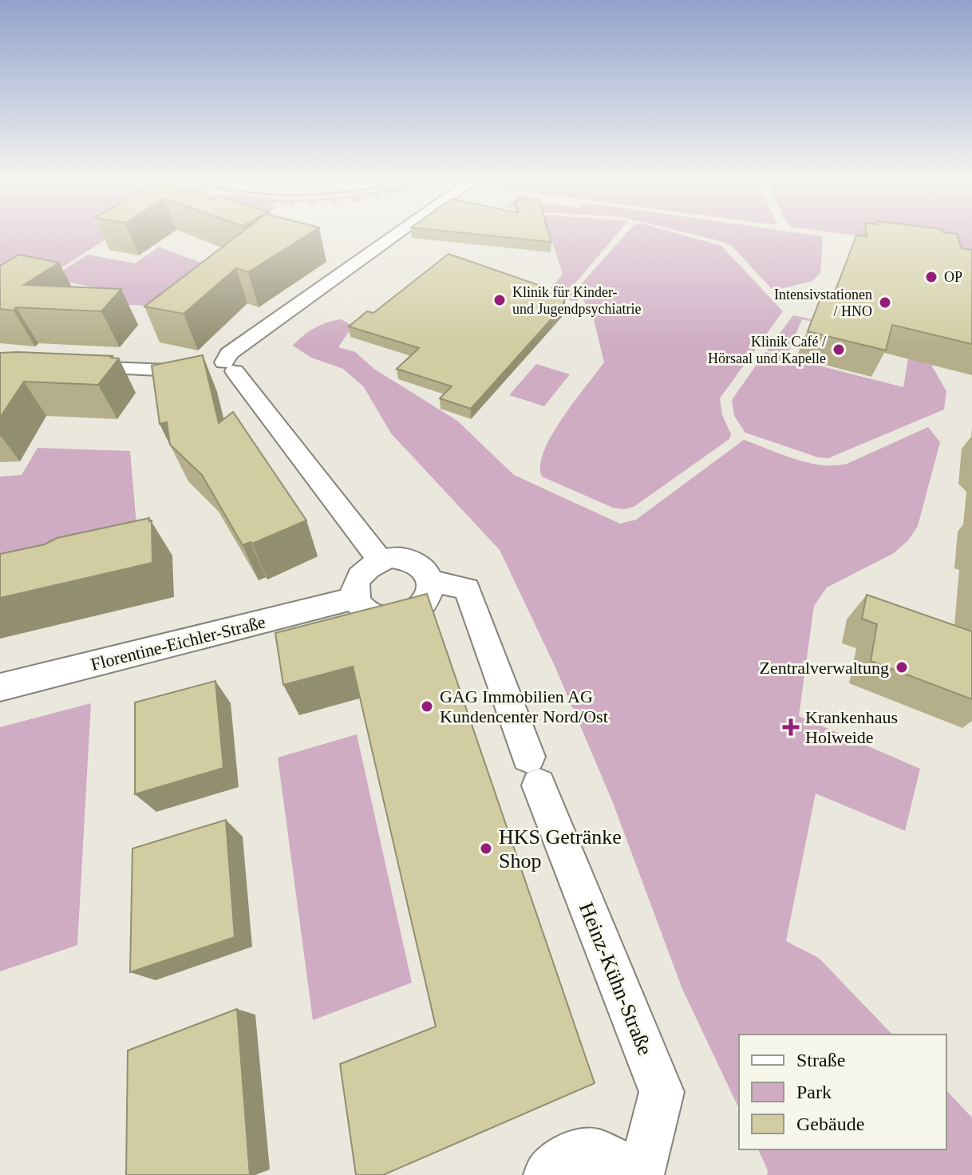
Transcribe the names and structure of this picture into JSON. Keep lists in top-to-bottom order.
{
  "streets": {
    "street": ["Florentine-Eichler-Straße", "Heinz-Kühn-Straße"]
  },
  "crossings": [
    ["Florentine-Eichler-Straße", "Heinz-Kühn-Straße"]
  ],
  "places": {
    "other": [
      "OP",
      "Klinik für Kinder- und Jugendpsychiatrie",
      "Intensivstationen / HNO",
      "Klinik Café / Hörsaal und Kapelle",
      "Zentralverwaltung",
      "GAG Immobilien AG Kundencenter Nord/Ost",
      "HKS Getränke Shop"
    ],
    "health": ["Krankenhaus Holweide"]
  },
  "legend": ["Straße", "Park", "Gebäude"]
}
